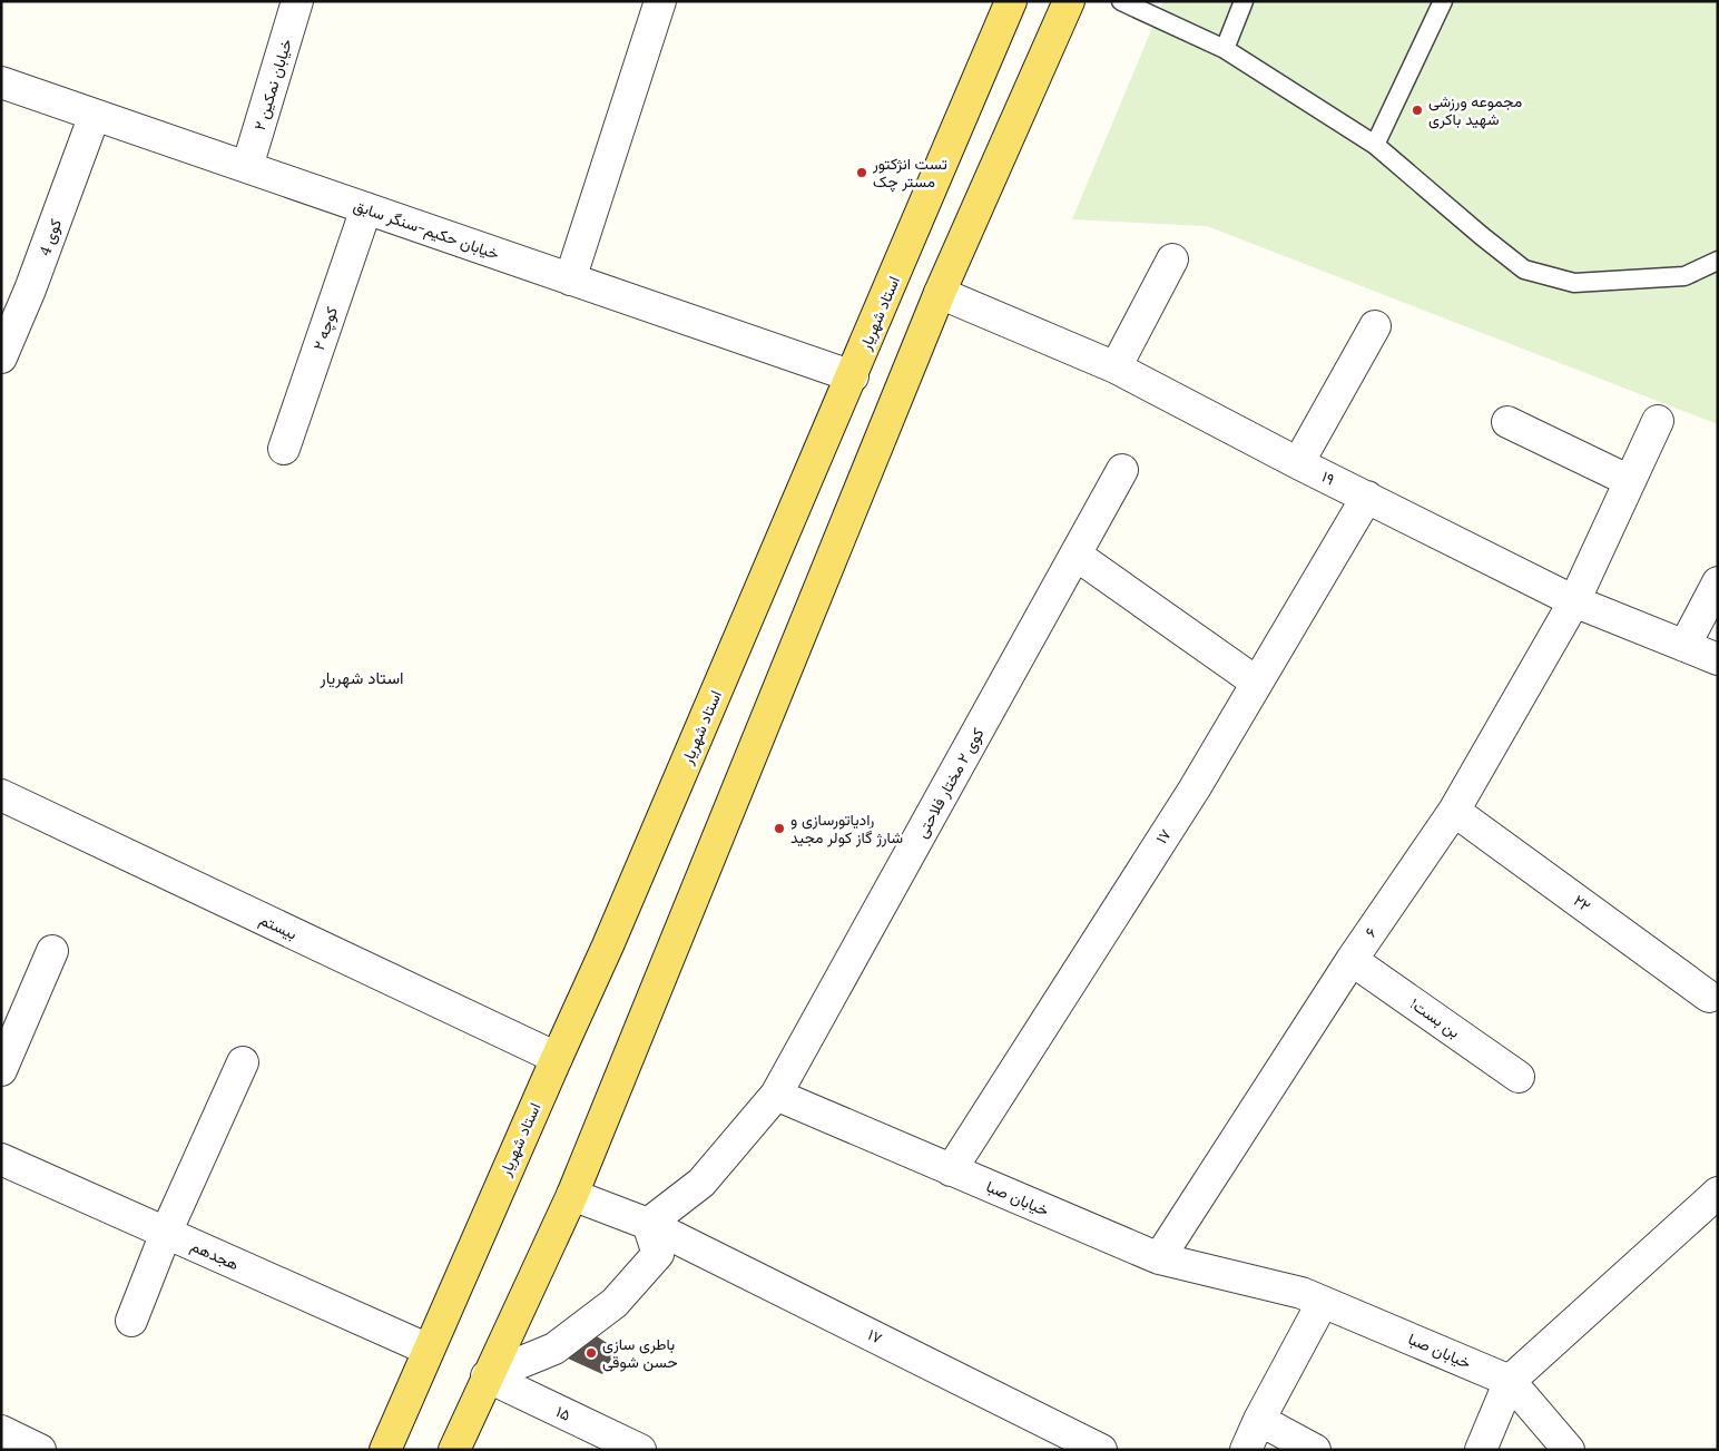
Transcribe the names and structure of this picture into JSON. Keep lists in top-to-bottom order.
{
  "streets": {
    "main road": ["استاد شهریار"],
    "street": [
      "خیابان نمکین ۲",
      "خیابان حکیم-سنگر سابق",
      "کوی 4",
      "کوچه ۲",
      "۱۹",
      "کوی ۲ مختار فلاحتی",
      "۱۷",
      "۲۲",
      "بیستم",
      "۶",
      "بن بست۱",
      "خیابان صبا",
      "هجدهم",
      "۱۵"
    ]
  },
  "crossings": [
    ["خیابان نمکین ۲", "خیابان حکیم-سنگر سابق"],
    ["خیابان حکیم-سنگر سابق", "کوی 4"],
    ["خیابان حکیم-سنگر سابق", "استاد شهریار"],
    ["خیابان حکیم-سنگر سابق", "کوچه ۲"],
    ["استاد شهریار", "بیستم"],
    ["استاد شهریار", "هجدهم"],
    ["۱۹", "۱۷"],
    ["۱۹", "۶"],
    ["کوی ۲ مختار فلاحتی", "خیابان صبا"],
    ["۱۷", "خیابان صبا"],
    ["۲۲", "۶"],
    ["۶", "بن بست۱"],
    ["۶", "خیابان صبا"]
  ],
  "districts": ["استاد شهریار"],
  "places": [
    "مجموعه ورزشی شهید باکری",
    "تست انژکتور مستر چک",
    "رادیاتورسازی و شارژ گاز کولر مجید",
    "باطری سازی حسن شوقی"
  ]
}
